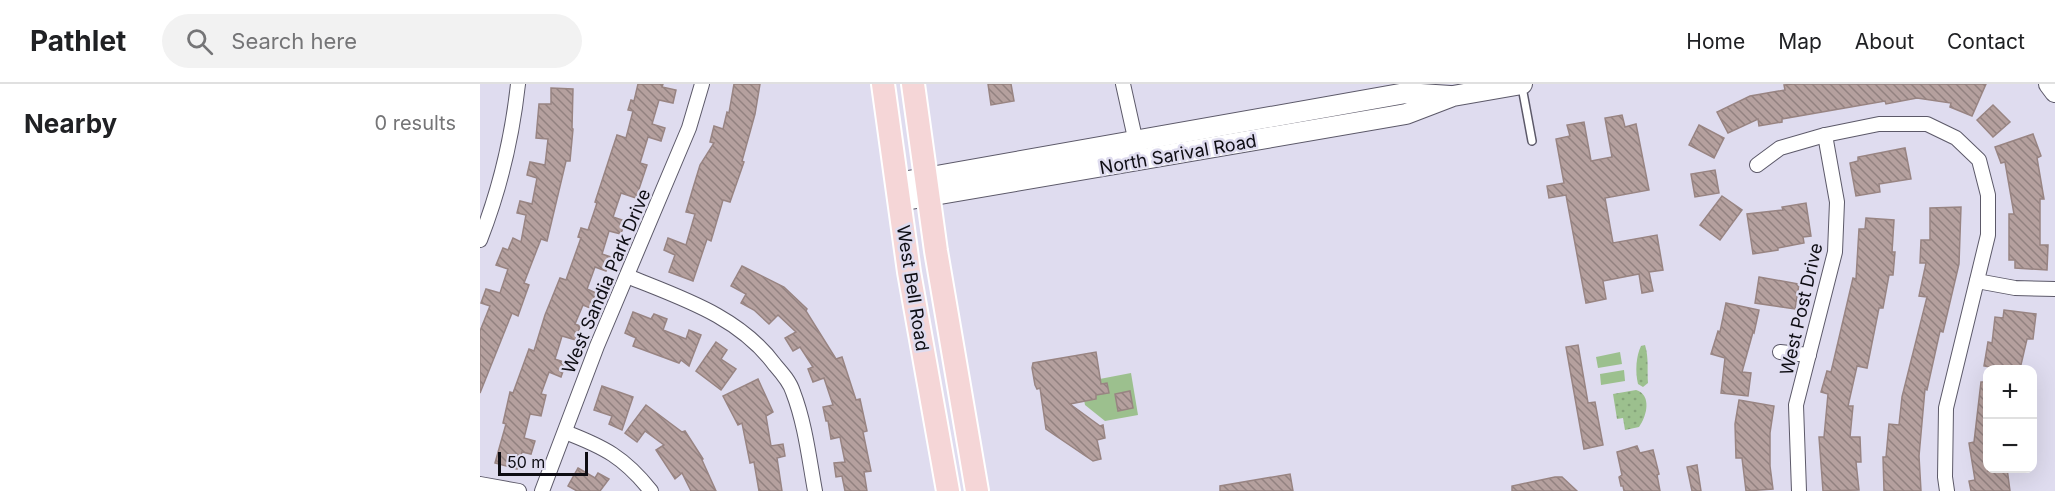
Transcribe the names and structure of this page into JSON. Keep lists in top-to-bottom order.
{
  "streets": {
    "main road": ["North Sarival Road", "West Bell Road"],
    "street": ["West Sandia Park Drive", "West Post Drive"]
  },
  "crossings": [
    ["North Sarival Road", "West Bell Road"]
  ],
  "scale_bar": "50 m",
  "page": {
    "header": "Pathlet",
    "search": "Search here",
    "nav": [
      "Home",
      "Map",
      "About",
      "Contact"
    ],
    "heading": ["Nearby", "0 results"],
    "map_buttons": ["+", "−"],
    "scale": "50 m"
  }
}
